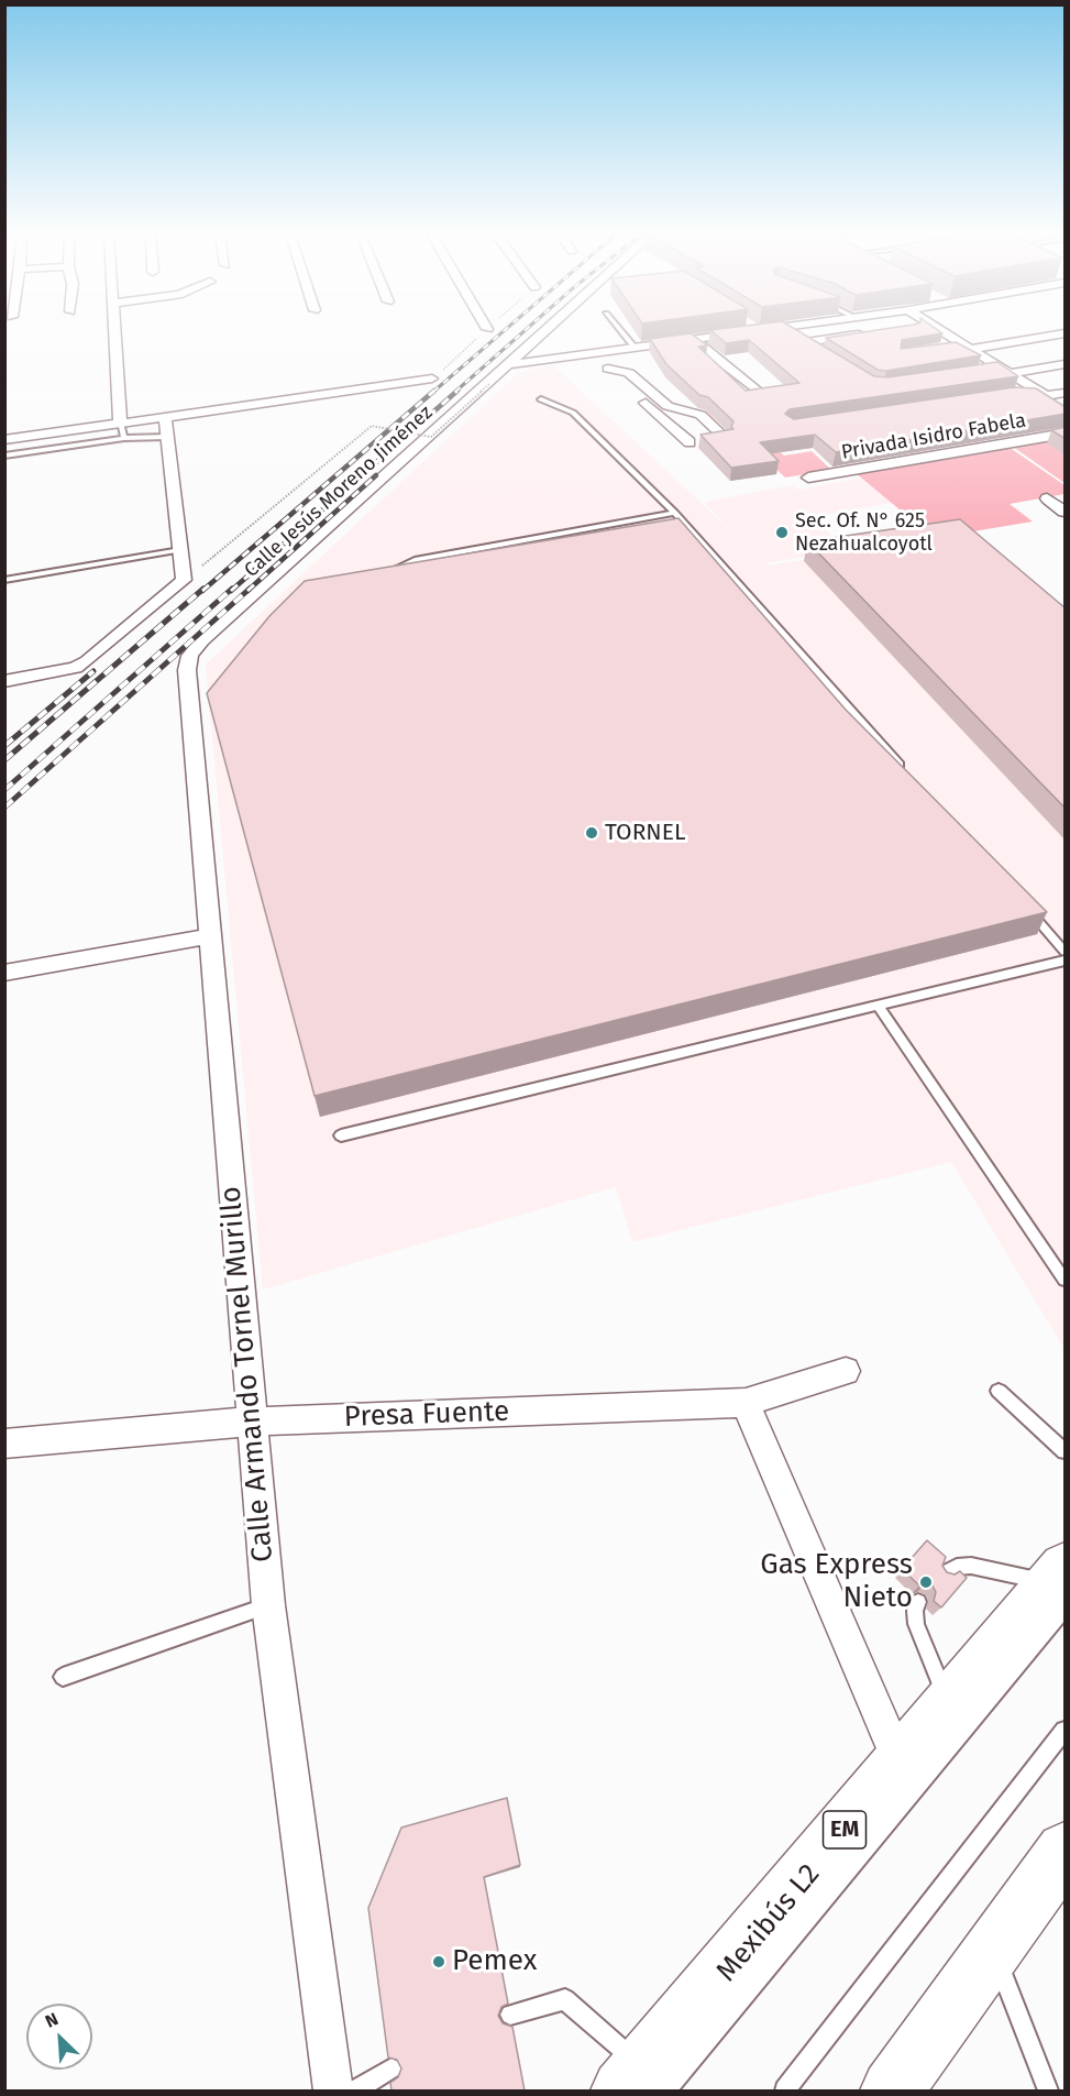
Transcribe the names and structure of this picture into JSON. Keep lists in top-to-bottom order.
{
  "streets": {
    "main road": ["EM"],
    "street": [
      "Privada Isidro Fabela",
      "Calle Jesús Moreno Jiménez",
      "Calle Armando Tornel Murillo",
      "Presa Fuente"
    ],
    "lane": ["Mexibús L2"]
  },
  "crossings": [
    ["Calle Jesús Moreno Jiménez", "Calle Armando Tornel Murillo"],
    ["Calle Armando Tornel Murillo", "Presa Fuente"],
    ["EM", "Mexibús L2"]
  ],
  "places": [
    "Sec. Of. N° 625 Nezahualcoyotl",
    "TORNEL",
    "Gas Express Nieto",
    "Pemex"
  ],
  "north": "top left"
}
